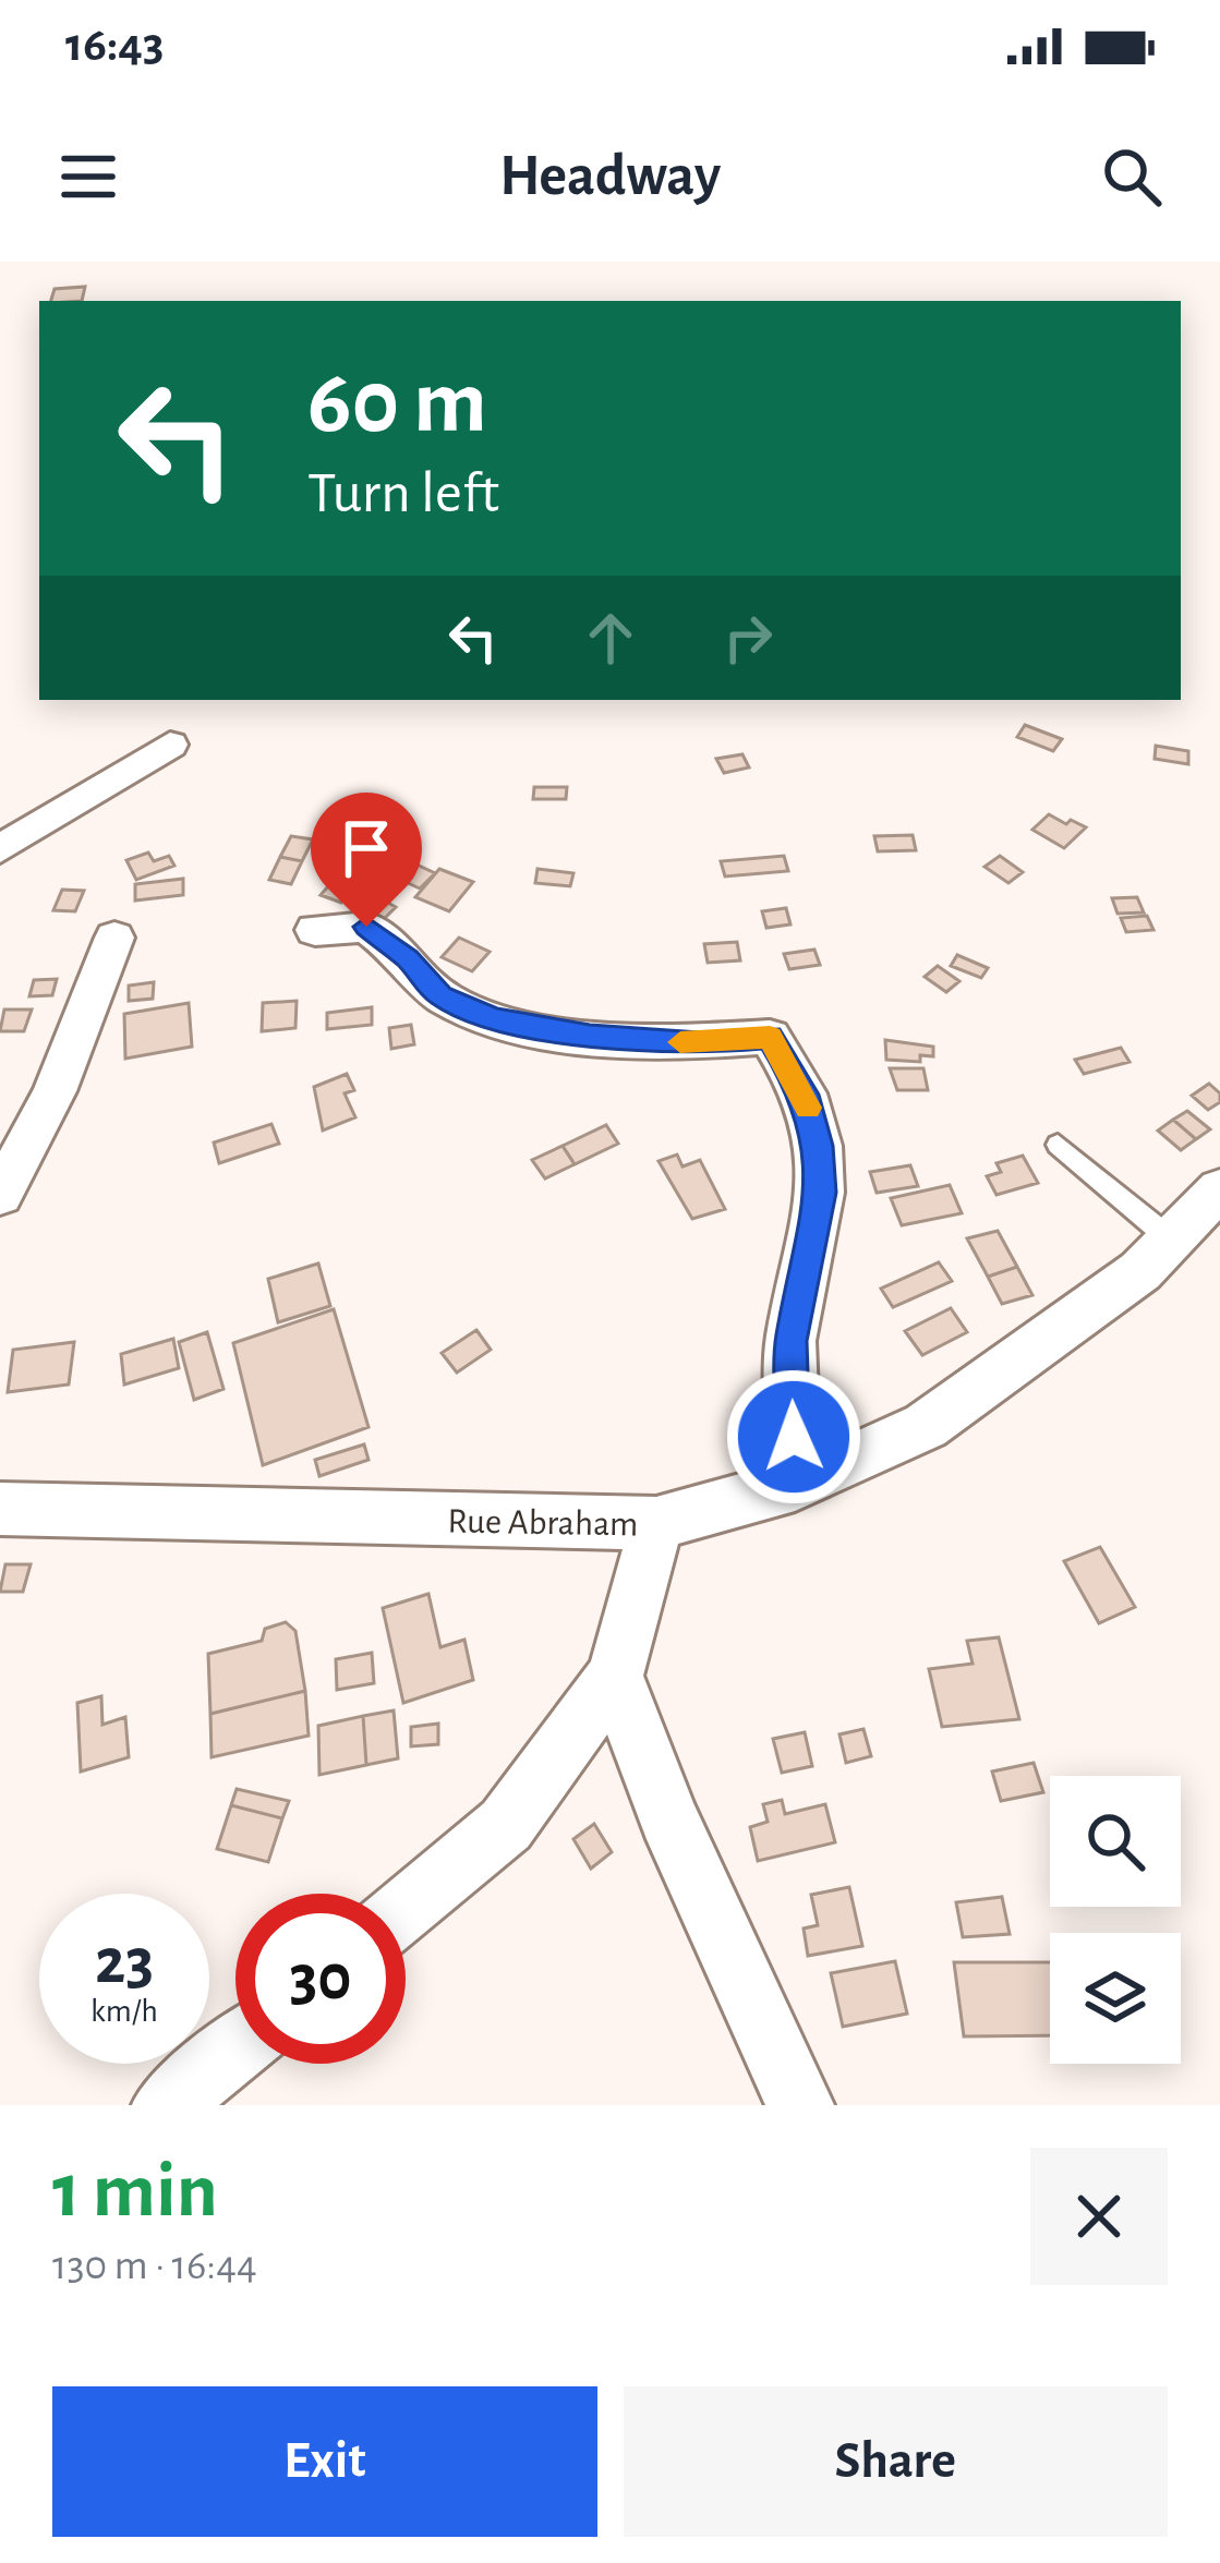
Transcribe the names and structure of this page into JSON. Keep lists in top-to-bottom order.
{
  "streets": {
    "street": ["Rue Abraham"]
  },
  "page": {
    "status": "16:43",
    "header": "Headway",
    "turn": ["60 m", "Turn left"],
    "speed": "23 km/h",
    "limit": "30",
    "heading": ["1 min", "130 m · 16:44"],
    "buttons": ["Exit", "Share"]
  }
}
